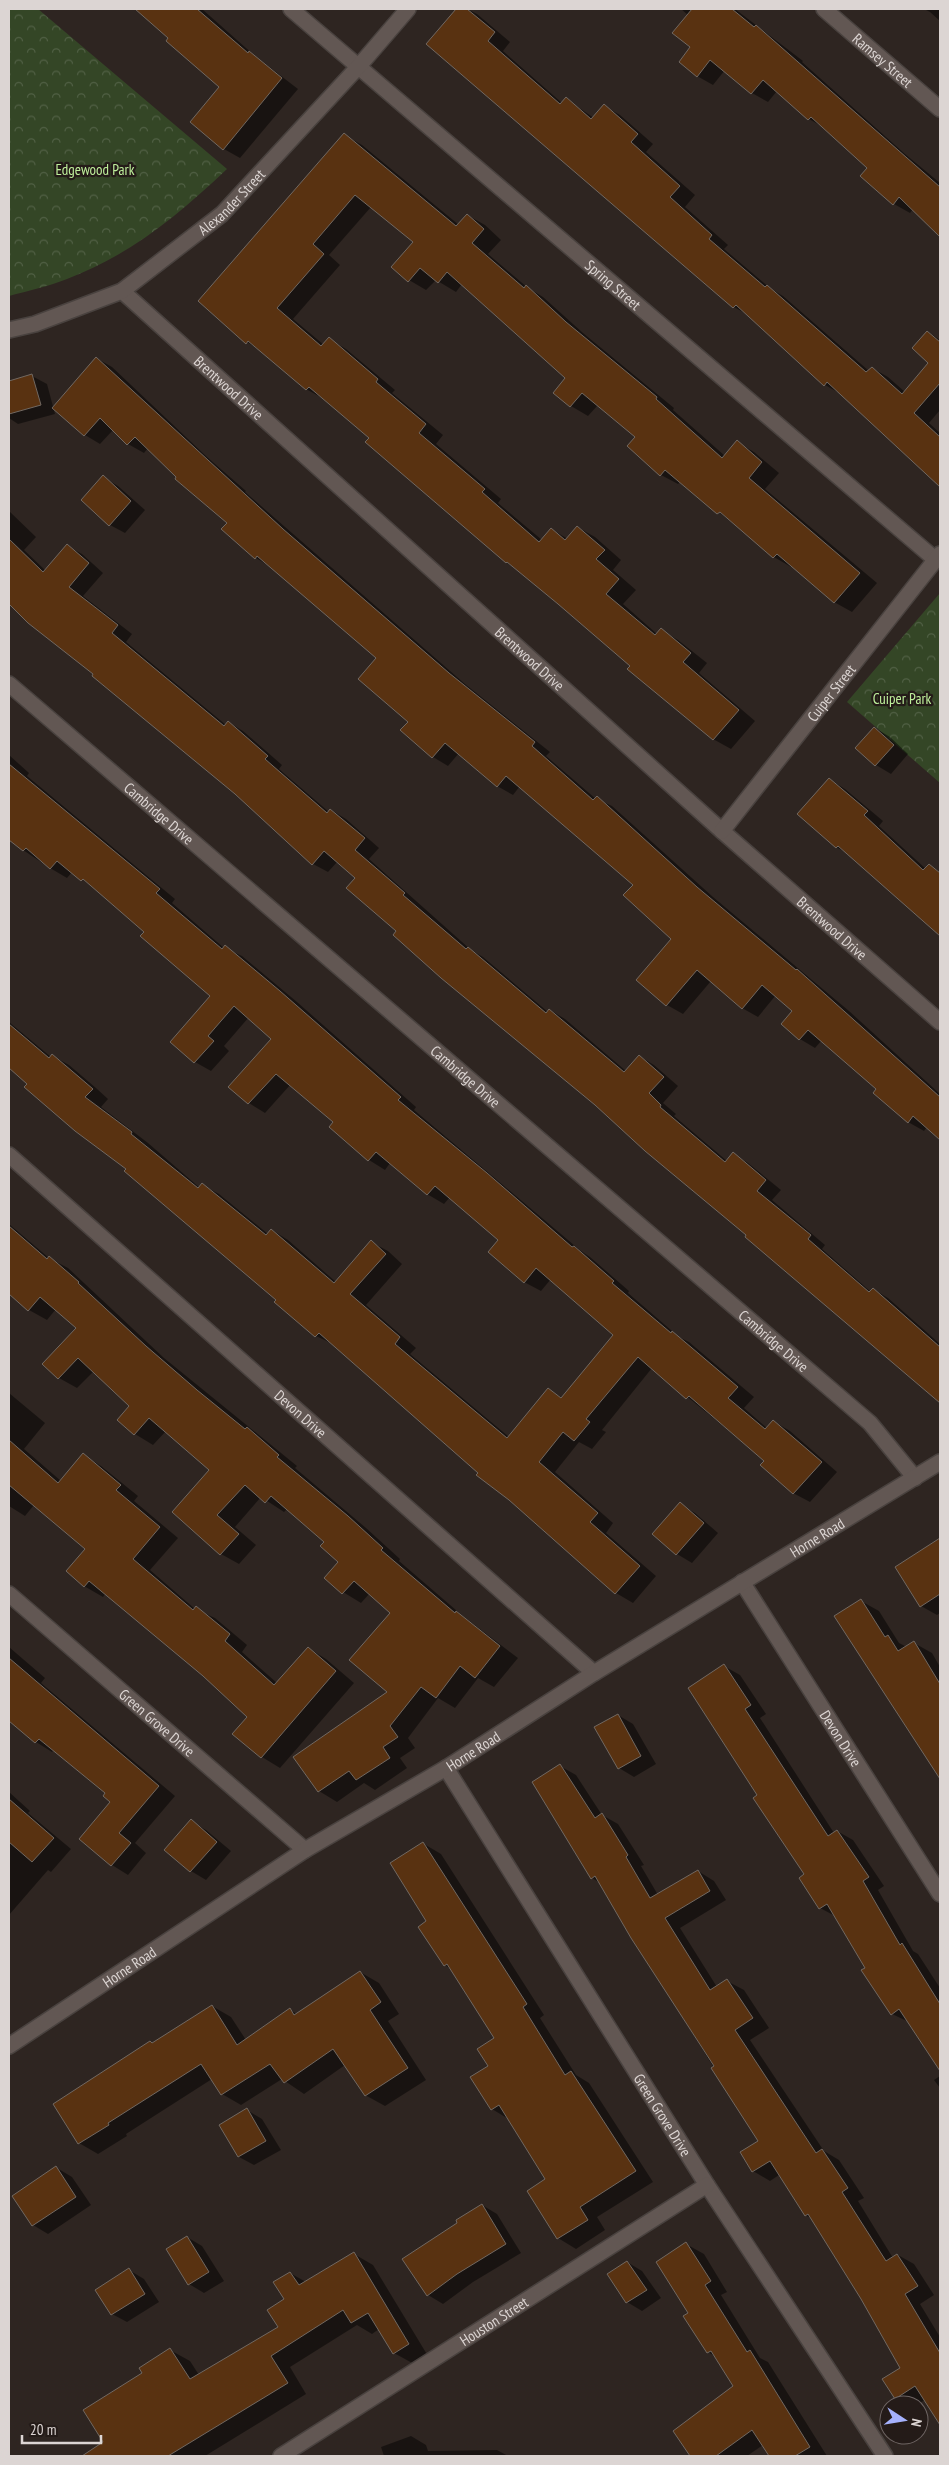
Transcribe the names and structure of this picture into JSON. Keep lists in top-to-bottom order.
{
  "streets": {
    "street": [
      "Ramsey Street",
      "Alexander Street",
      "Spring Street",
      "Brentwood Drive",
      "Cuiper Street",
      "Cambridge Drive",
      "Devon Drive",
      "Horne Road",
      "Green Grove Drive",
      "Houston Street"
    ]
  },
  "crossings": [
    ["Alexander Street", "Spring Street"],
    ["Alexander Street", "Brentwood Drive"],
    ["Spring Street", "Cuiper Street"],
    ["Brentwood Drive", "Cuiper Street"],
    ["Cambridge Drive", "Horne Road"],
    ["Devon Drive", "Horne Road"],
    ["Horne Road", "Green Grove Drive"],
    ["Green Grove Drive", "Houston Street"]
  ],
  "parks": ["Edgewood Park", "Cuiper Park"],
  "scale_bar": "20 m",
  "north": "right"
}
